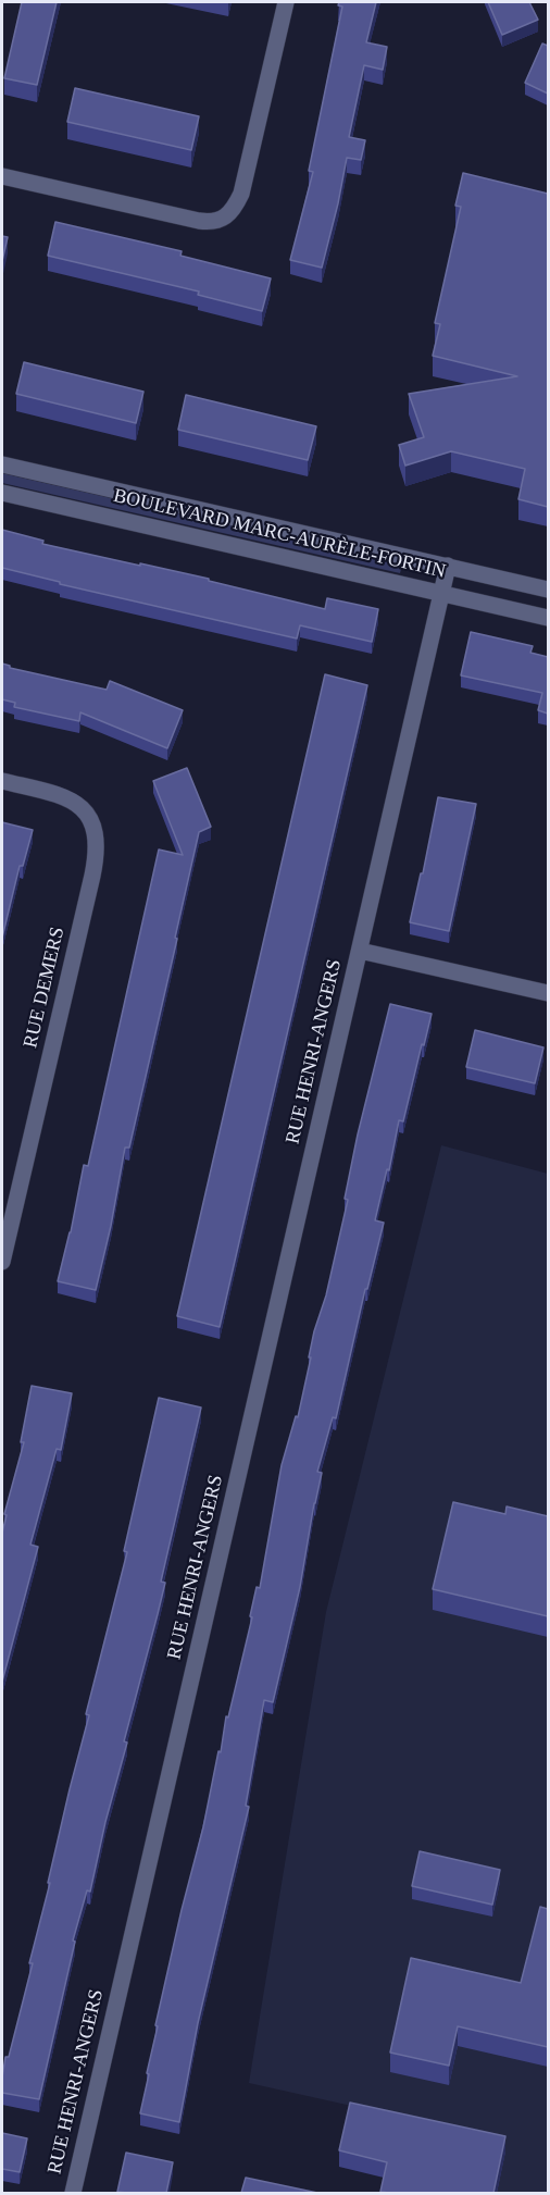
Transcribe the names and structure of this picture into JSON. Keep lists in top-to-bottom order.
{
  "streets": {
    "street": ["BOULEVARD MARC-AURÈLE-FORTIN", "RUE DEMERS", "RUE HENRI-ANGERS"]
  },
  "crossings": [
    ["BOULEVARD MARC-AURÈLE-FORTIN", "RUE HENRI-ANGERS"]
  ]
}
